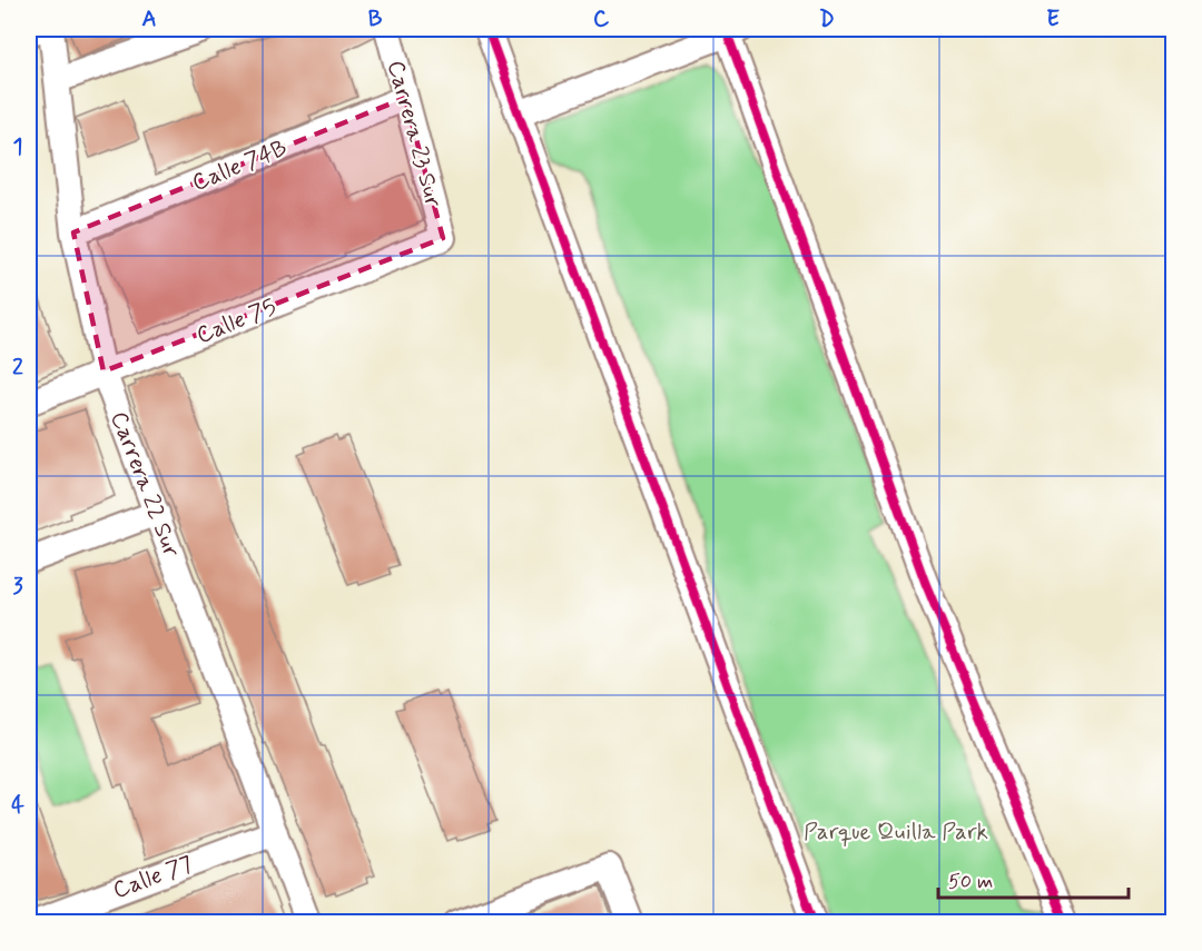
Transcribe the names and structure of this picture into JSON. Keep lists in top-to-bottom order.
{
  "streets": {
    "street": [
      "Carrera 23 Sur",
      "Calle 74B",
      "Calle 75",
      "Carrera 22 Sur",
      "Calle 77"
    ]
  },
  "crossings": [
    ["Carrera 23 Sur", "Calle 74B"],
    ["Carrera 23 Sur", "Calle 75"],
    ["Calle 74B", "Carrera 22 Sur"],
    ["Calle 75", "Carrera 22 Sur"],
    ["Carrera 22 Sur", "Calle 77"]
  ],
  "parks": ["Parque Quilla Park"],
  "scale_bar": "50 m",
  "grid": {
    "columns": [
      "A",
      "B",
      "C",
      "D",
      "E"
    ],
    "rows": [
      "1",
      "2",
      "3",
      "4"
    ]
  }
}
